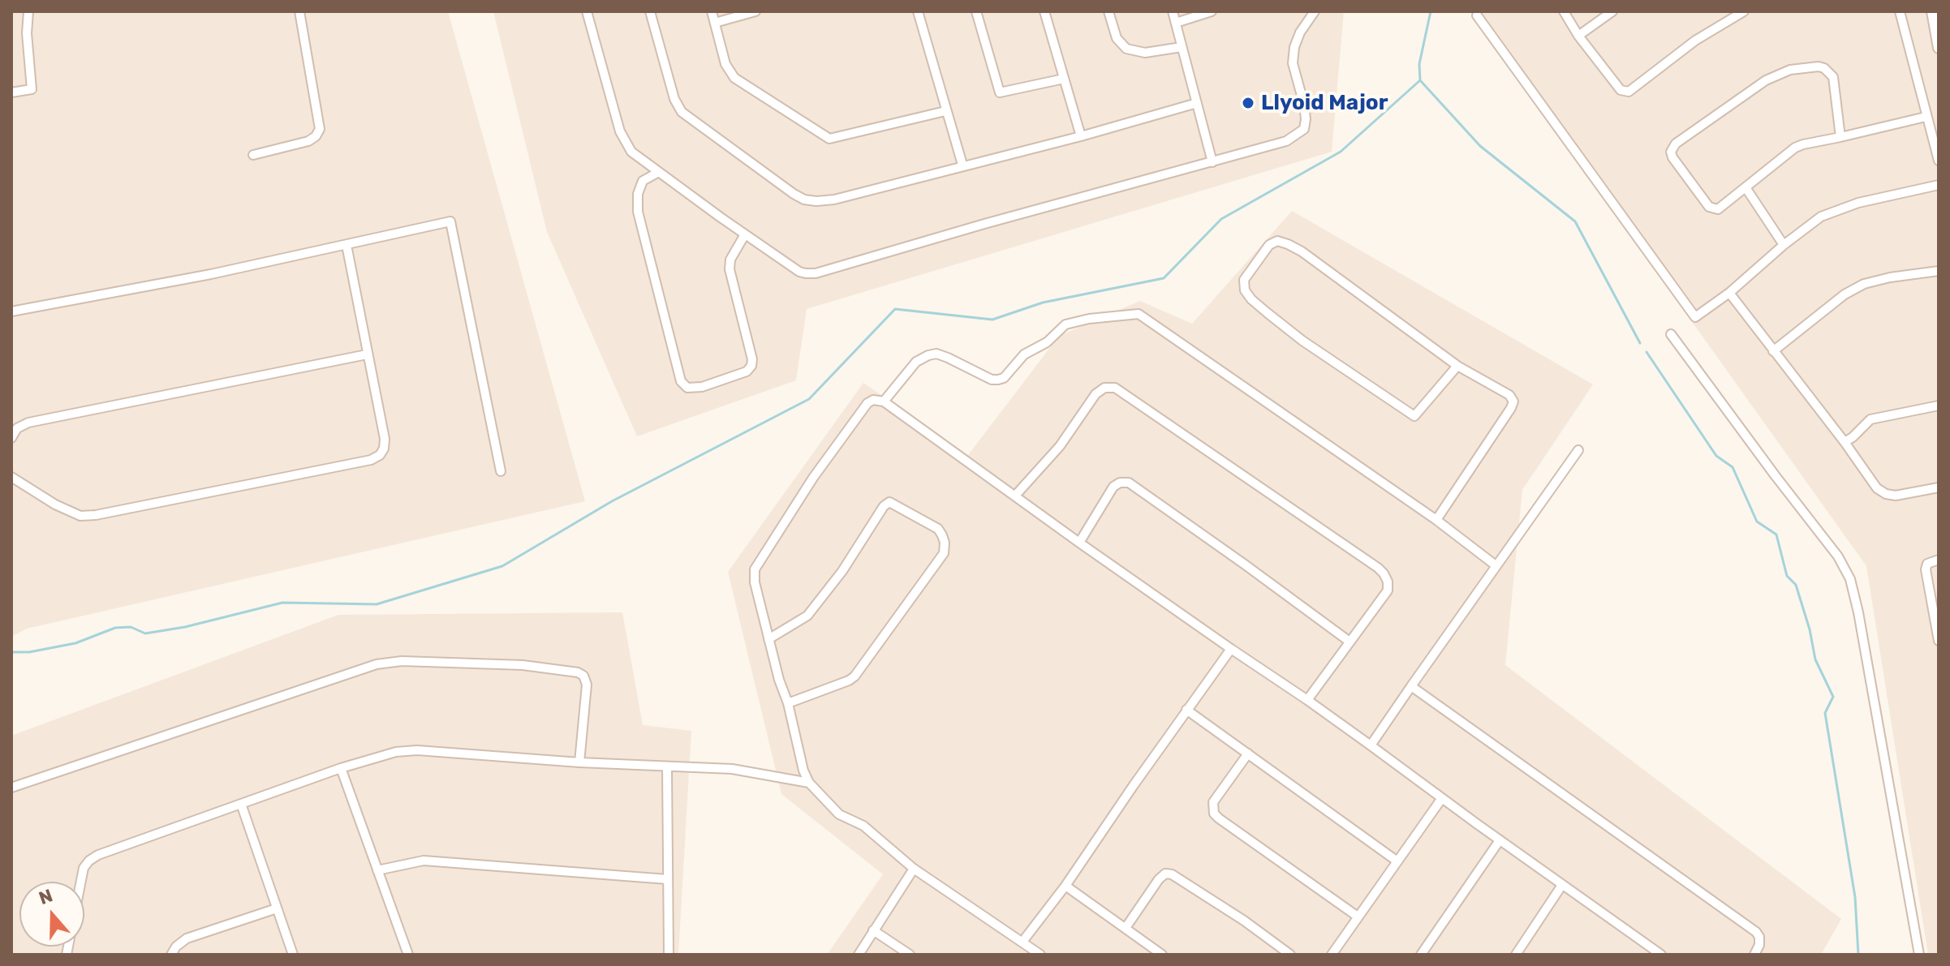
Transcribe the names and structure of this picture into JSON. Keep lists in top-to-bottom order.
{
  "places": ["Llyoid Major"],
  "north": "top"
}
